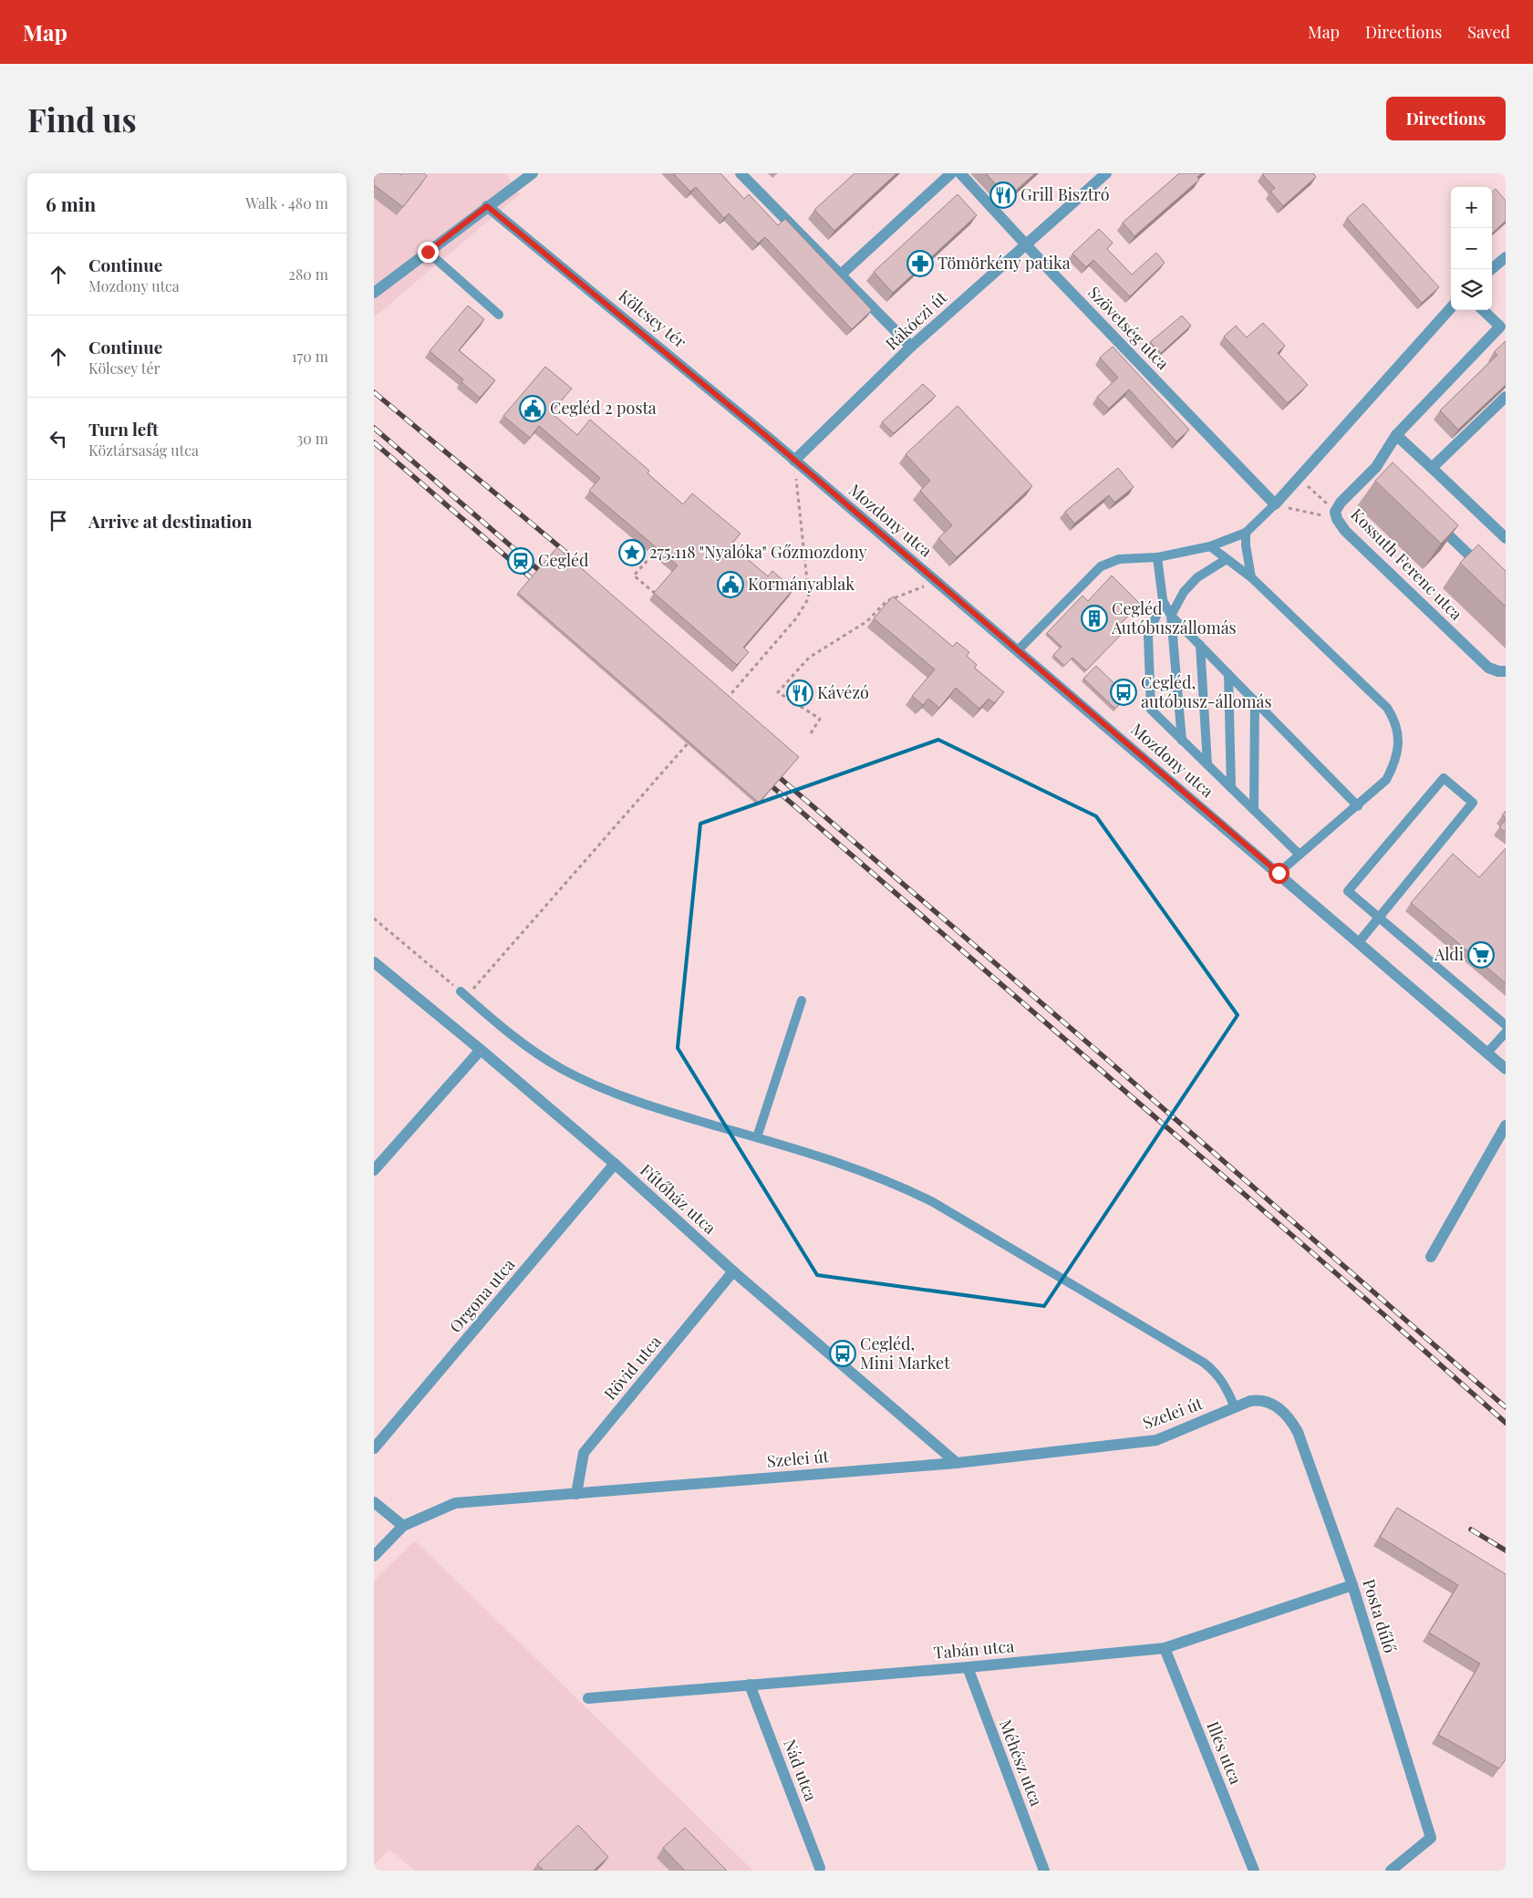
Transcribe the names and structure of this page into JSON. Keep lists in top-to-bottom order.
{
  "streets": {
    "street": [
      "Kölcsey tér",
      "Rákóczi út",
      "Szövetség utca",
      "Mozdony utca",
      "Kossuth Ferenc utca",
      "Fűtőház utca",
      "Orgona utca",
      "Rövid utca",
      "Szelei út",
      "Posta dűlő",
      "Tabán utca",
      "Illés utca",
      "Méhész utca",
      "Nád utca"
    ]
  },
  "crossings": [
    ["Kölcsey tér", "Rákóczi út"],
    ["Kölcsey tér", "Mozdony utca"],
    ["Rákóczi út", "Szövetség utca"],
    ["Rákóczi út", "Mozdony utca"],
    ["Fűtőház utca", "Orgona utca"],
    ["Fűtőház utca", "Rövid utca"],
    ["Fűtőház utca", "Szelei út"],
    ["Rövid utca", "Szelei út"],
    ["Szelei út", "Posta dűlő"],
    ["Posta dűlő", "Tabán utca"],
    ["Tabán utca", "Illés utca"],
    ["Tabán utca", "Méhész utca"],
    ["Tabán utca", "Nád utca"]
  ],
  "places": {
    "restaurant": ["Grill Bisztró", "Kávézó"],
    "pharmacy": ["Tömörkény patika"],
    "public building": ["Cegléd 2 posta", "Kormányablak"],
    "place": ["275.118 \"Nyalóka\" Gőzmozdony"],
    "station": ["Cegléd"],
    "building": ["Cegléd Autóbuszállomás"],
    "bus stop": ["Cegléd, autóbusz-állomás", "Cegléd, Mini Market"],
    "supermarket": ["Aldi"]
  },
  "page": {
    "header": "Map",
    "nav": ["Map", "Directions", "Saved"],
    "buttons": "Directions",
    "title": "Find us",
    "heading": ["6 min", "Walk · 480 m"],
    "map_buttons": ["+", "−"],
    "list": [
      ["Continue", "Mozdony utca", "280 m"],
      ["Continue", "Kölcsey tér", "170 m"],
      ["Turn left", "Köztársaság utca", "30 m"],
      "Arrive at destination"
    ]
  }
}
